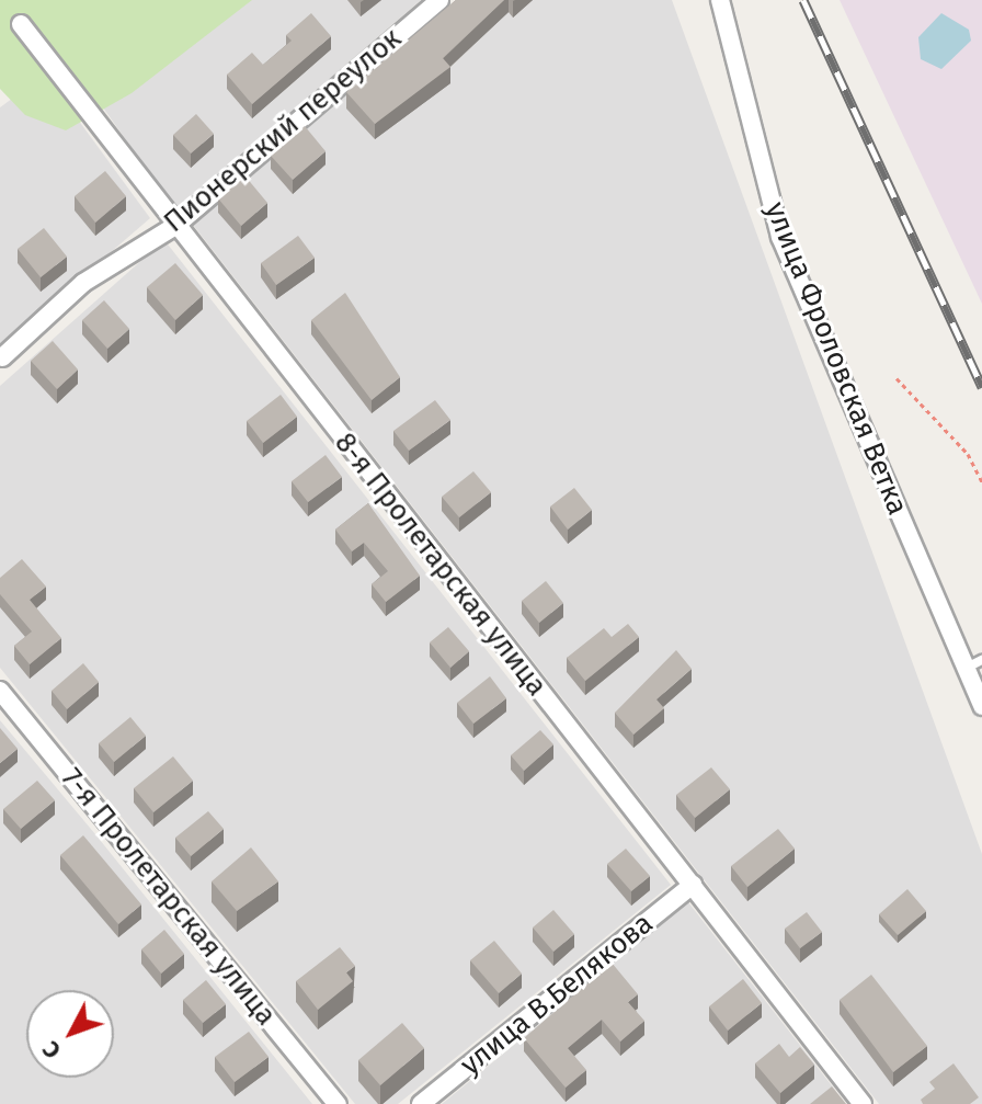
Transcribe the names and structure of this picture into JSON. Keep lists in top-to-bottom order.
{
  "streets": {
    "street": [
      "Пионерский переулок",
      "улица Фроловская Ветка",
      "8-я Пролетарская улица",
      "7-я Пролетарская улица",
      "улица В.Белякова"
    ]
  },
  "crossings": [
    ["Пионерский переулок", "8-я Пролетарская улица"],
    ["8-я Пролетарская улица", "улица В.Белякова"]
  ],
  "north": "bottom left"
}
